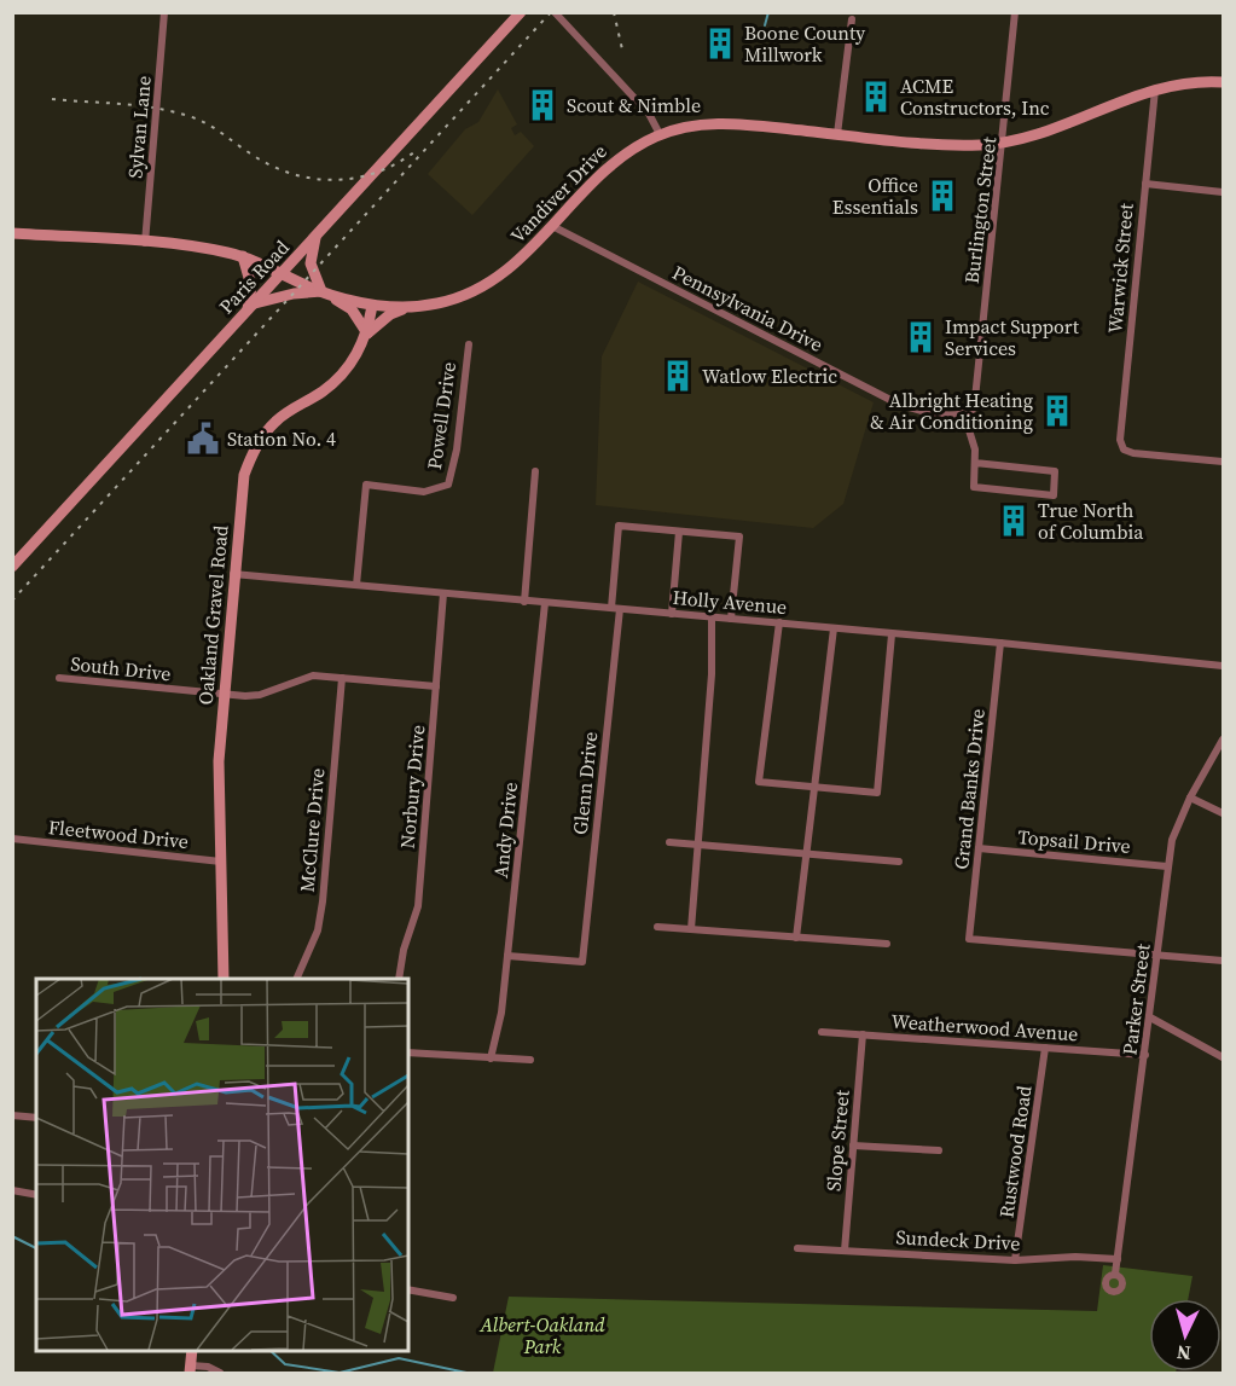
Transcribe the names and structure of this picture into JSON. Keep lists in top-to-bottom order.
{
  "streets": {
    "main road": ["Vandiver Drive", "Paris Road", "Oakland Gravel Road"],
    "street": [
      "Sylvan Lane",
      "Burlington Street",
      "Warwick Street",
      "Pennsylvania Drive",
      "Powell Drive",
      "Holly Avenue",
      "South Drive",
      "Glenn Drive",
      "Norbury Drive",
      "Grand Banks Drive",
      "McClure Drive",
      "Andy Drive",
      "Fleetwood Drive",
      "Topsail Drive",
      "Parker Street",
      "Weatherwood Avenue",
      "Slope Street",
      "Rustwood Road",
      "Sundeck Drive"
    ]
  },
  "crossings": [
    ["Sylvan Lane", "Vandiver Drive"],
    ["Vandiver Drive", "Burlington Street"],
    ["Vandiver Drive", "Warwick Street"],
    ["Vandiver Drive", "Paris Road"],
    ["Vandiver Drive", "Pennsylvania Drive"],
    ["Vandiver Drive", "Oakland Gravel Road"],
    ["Burlington Street", "Pennsylvania Drive"],
    ["Powell Drive", "Holly Avenue"],
    ["Holly Avenue", "Oakland Gravel Road"],
    ["Holly Avenue", "Glenn Drive"],
    ["Holly Avenue", "Norbury Drive"],
    ["Holly Avenue", "Grand Banks Drive"],
    ["Holly Avenue", "Andy Drive"],
    ["Oakland Gravel Road", "South Drive"],
    ["Oakland Gravel Road", "Fleetwood Drive"],
    ["South Drive", "Norbury Drive"],
    ["South Drive", "McClure Drive"],
    ["Glenn Drive", "Andy Drive"],
    ["Grand Banks Drive", "Topsail Drive"],
    ["Grand Banks Drive", "Parker Street"],
    ["Topsail Drive", "Parker Street"],
    ["Parker Street", "Weatherwood Avenue"],
    ["Parker Street", "Sundeck Drive"],
    ["Weatherwood Avenue", "Slope Street"],
    ["Weatherwood Avenue", "Rustwood Road"],
    ["Slope Street", "Sundeck Drive"],
    ["Rustwood Road", "Sundeck Drive"]
  ],
  "parks": ["Albert-Oakland Park"],
  "places": {
    "building": [
      "Boone County Millwork",
      "ACME Constructors, Inc",
      "Scout & Nimble",
      "Office Essentials",
      "Impact Support Services",
      "Watlow Electric",
      "Albright Heating & Air Conditioning",
      "True North of Columbia"
    ],
    "public building": ["Station No. 4"]
  },
  "north": "bottom"
}
